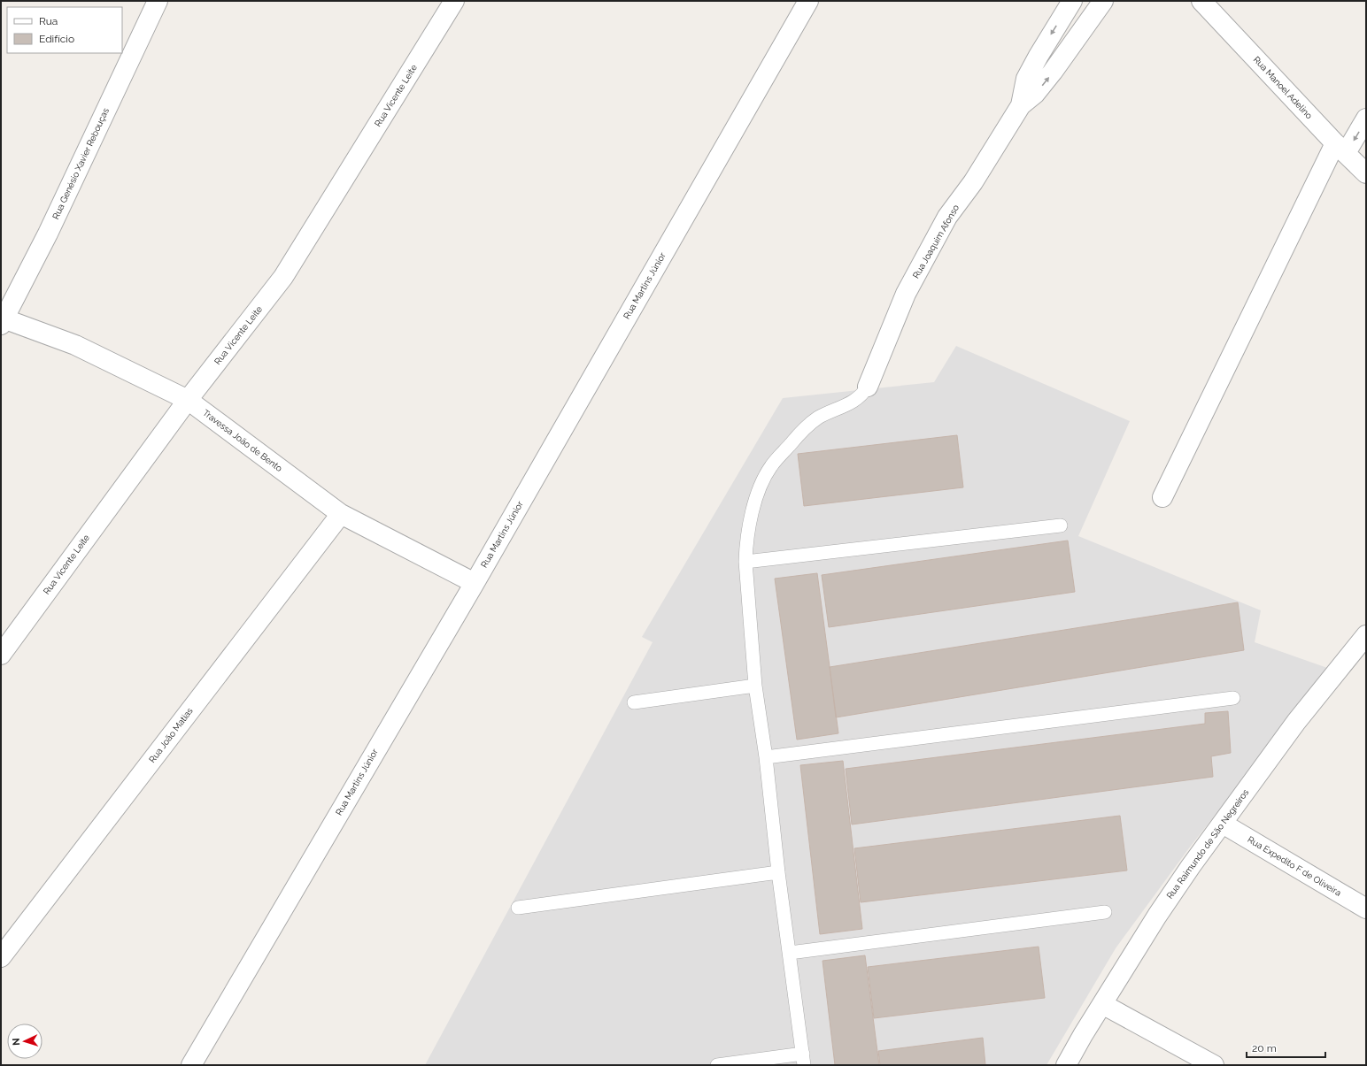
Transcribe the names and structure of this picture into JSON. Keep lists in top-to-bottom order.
{
  "streets": {
    "street": [
      "Rua Manoel Adelino",
      "Rua Vicente Leite",
      "Rua Genésio Xavier Rebouças",
      "Rua Joaquim Afonso",
      "Rua Martins Júnior",
      "Travessa João de Bento",
      "Rua João Matias",
      "Rua Raimundo de São Negreiros",
      "Rua Expedito F de Oliveira"
    ]
  },
  "crossings": [
    ["Rua Vicente Leite", "Travessa João de Bento"],
    ["Rua Genésio Xavier Rebouças", "Travessa João de Bento"],
    ["Rua Martins Júnior", "Travessa João de Bento"],
    ["Travessa João de Bento", "Rua João Matias"],
    ["Rua Raimundo de São Negreiros", "Rua Expedito F de Oliveira"]
  ],
  "legend": ["Rua", "Edifício"],
  "scale_bar": "20 m",
  "north": "left"
}
